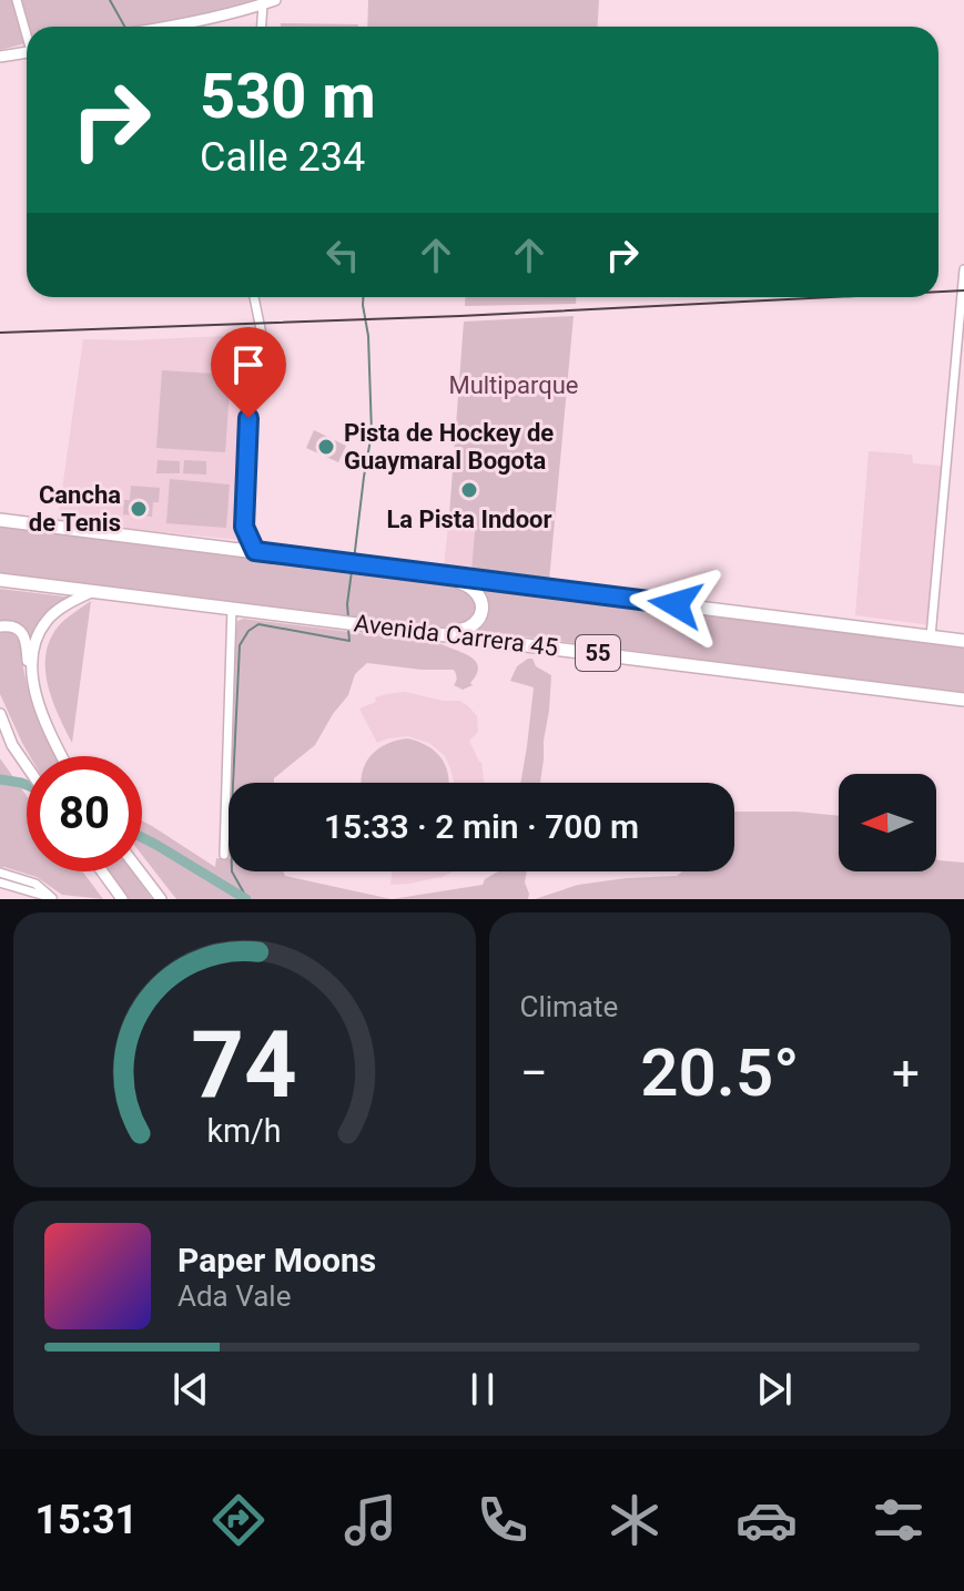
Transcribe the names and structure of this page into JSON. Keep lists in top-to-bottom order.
{
  "streets": {
    "highway": ["Avenida Carrera 45", "55"]
  },
  "parks": ["Multiparque"],
  "places": ["Pista de Hockey de Guaymaral Bogota", "La Pista Indoor", "Cancha de Tenis"],
  "north": "left",
  "page": {
    "turn": ["530 m", "Calle 234"],
    "limit": "80",
    "trip": "15:33 · 2 min · 700 m",
    "tile": "Climate",
    "heat": ["−", "20.5°", "+"],
    "song": ["Paper Moons", "Ada Vale"],
    "tabs": "15:31",
    "gauge": ["74", "km/h"]
  }
}
